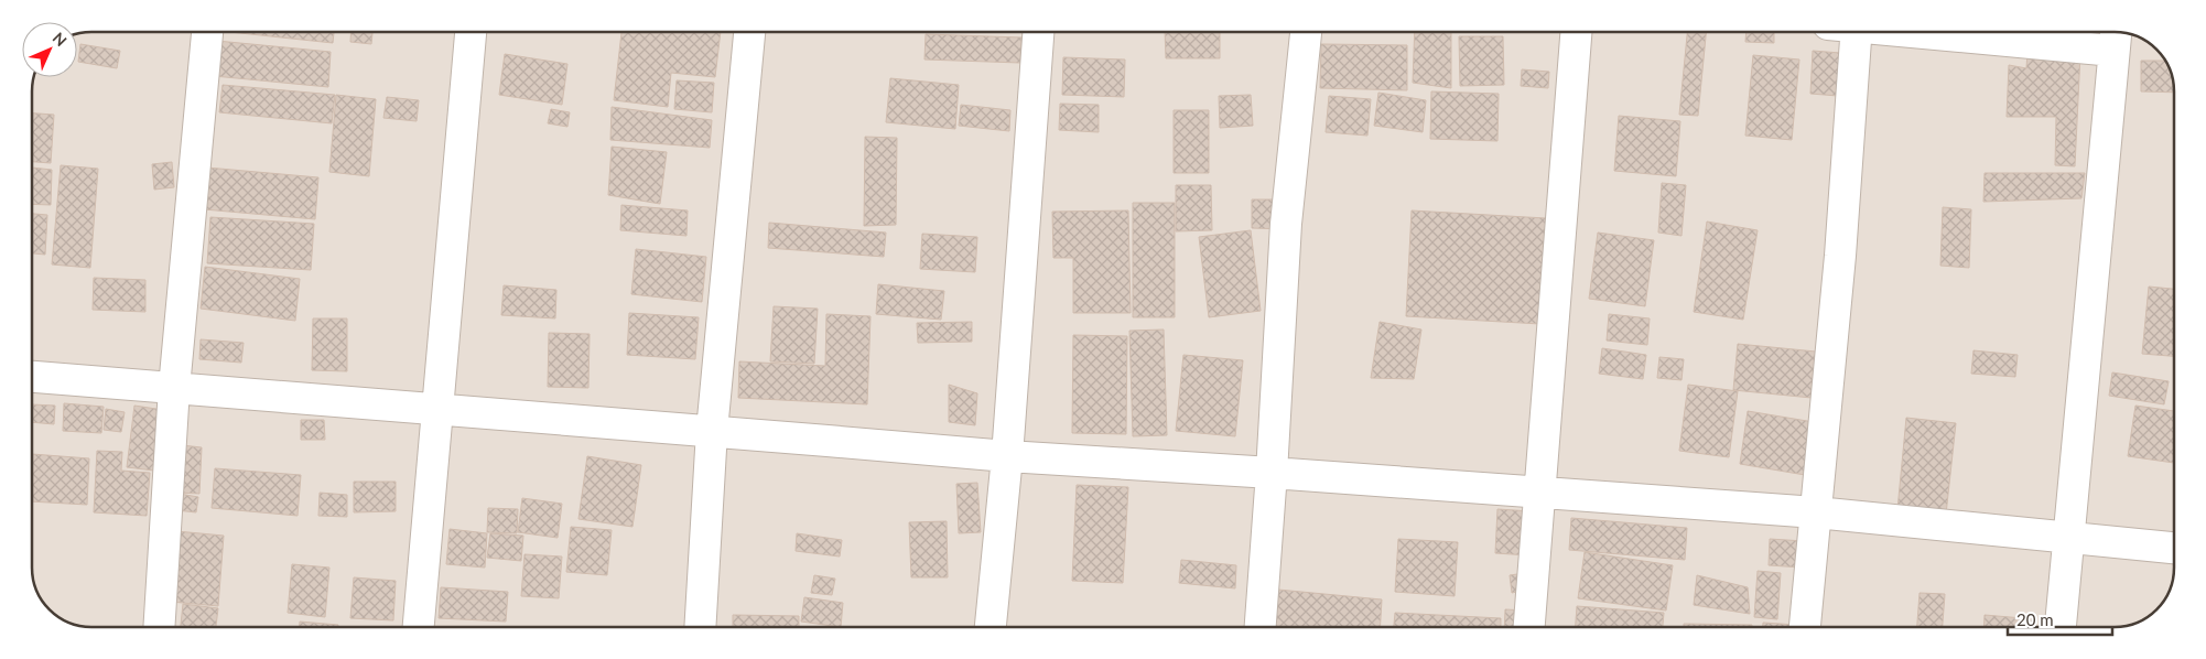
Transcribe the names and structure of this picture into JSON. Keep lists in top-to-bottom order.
{
  "scale_bar": "20 m",
  "north": "top right"
}
